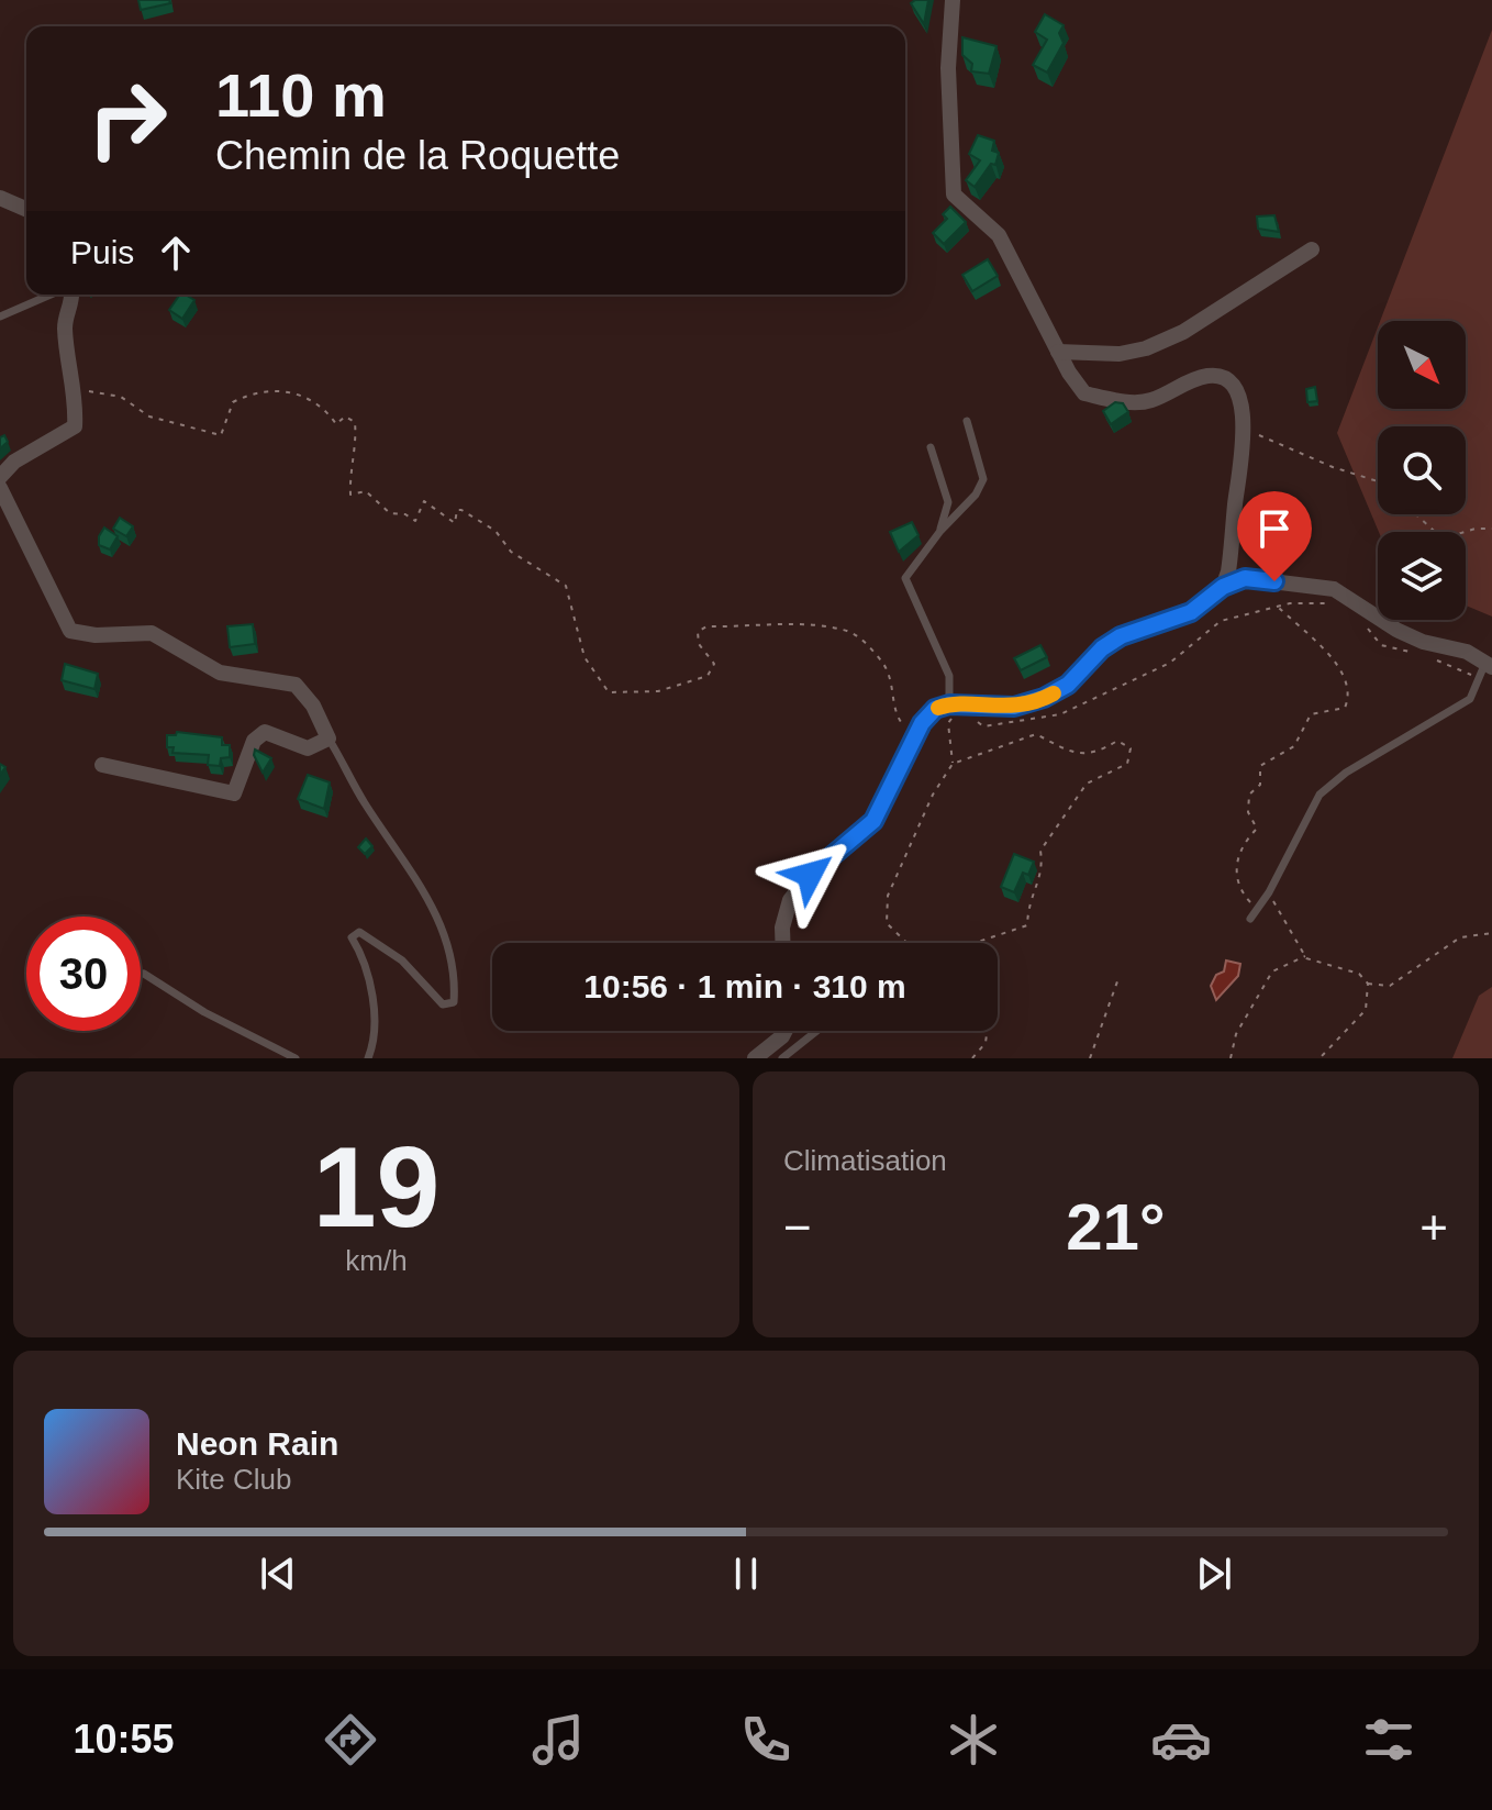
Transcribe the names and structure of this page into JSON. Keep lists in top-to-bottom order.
{
  "north": "bottom right",
  "page": {
    "turn": ["110 m", "Chemin de la Roquette"],
    "then": "Puis",
    "limit": "30",
    "trip": "10:56 · 1 min · 310 m",
    "tile": [
      ["19", "km/h"],
      "Climatisation"
    ],
    "heat": ["−", "21°", "+"],
    "song": ["Neon Rain", "Kite Club"],
    "tabs": "10:55"
  }
}
